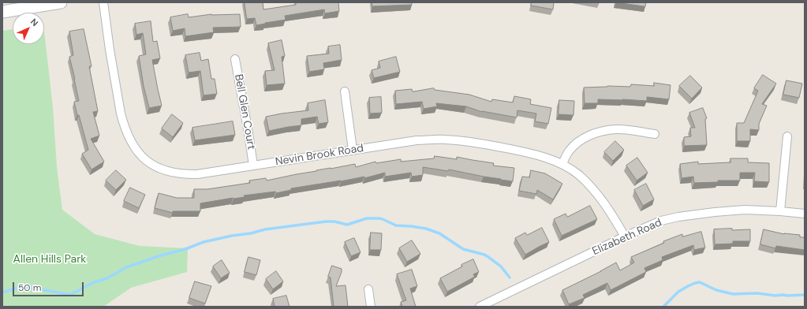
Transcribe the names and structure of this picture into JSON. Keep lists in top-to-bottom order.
{
  "streets": {
    "street": ["Bell Glen Court", "Nevin Brook Road", "Elizabeth Road"]
  },
  "crossings": [
    ["Bell Glen Court", "Nevin Brook Road"],
    ["Nevin Brook Road", "Elizabeth Road"]
  ],
  "parks": ["Allen Hills Park"],
  "scale_bar": "50 m",
  "north": "top right"
}
